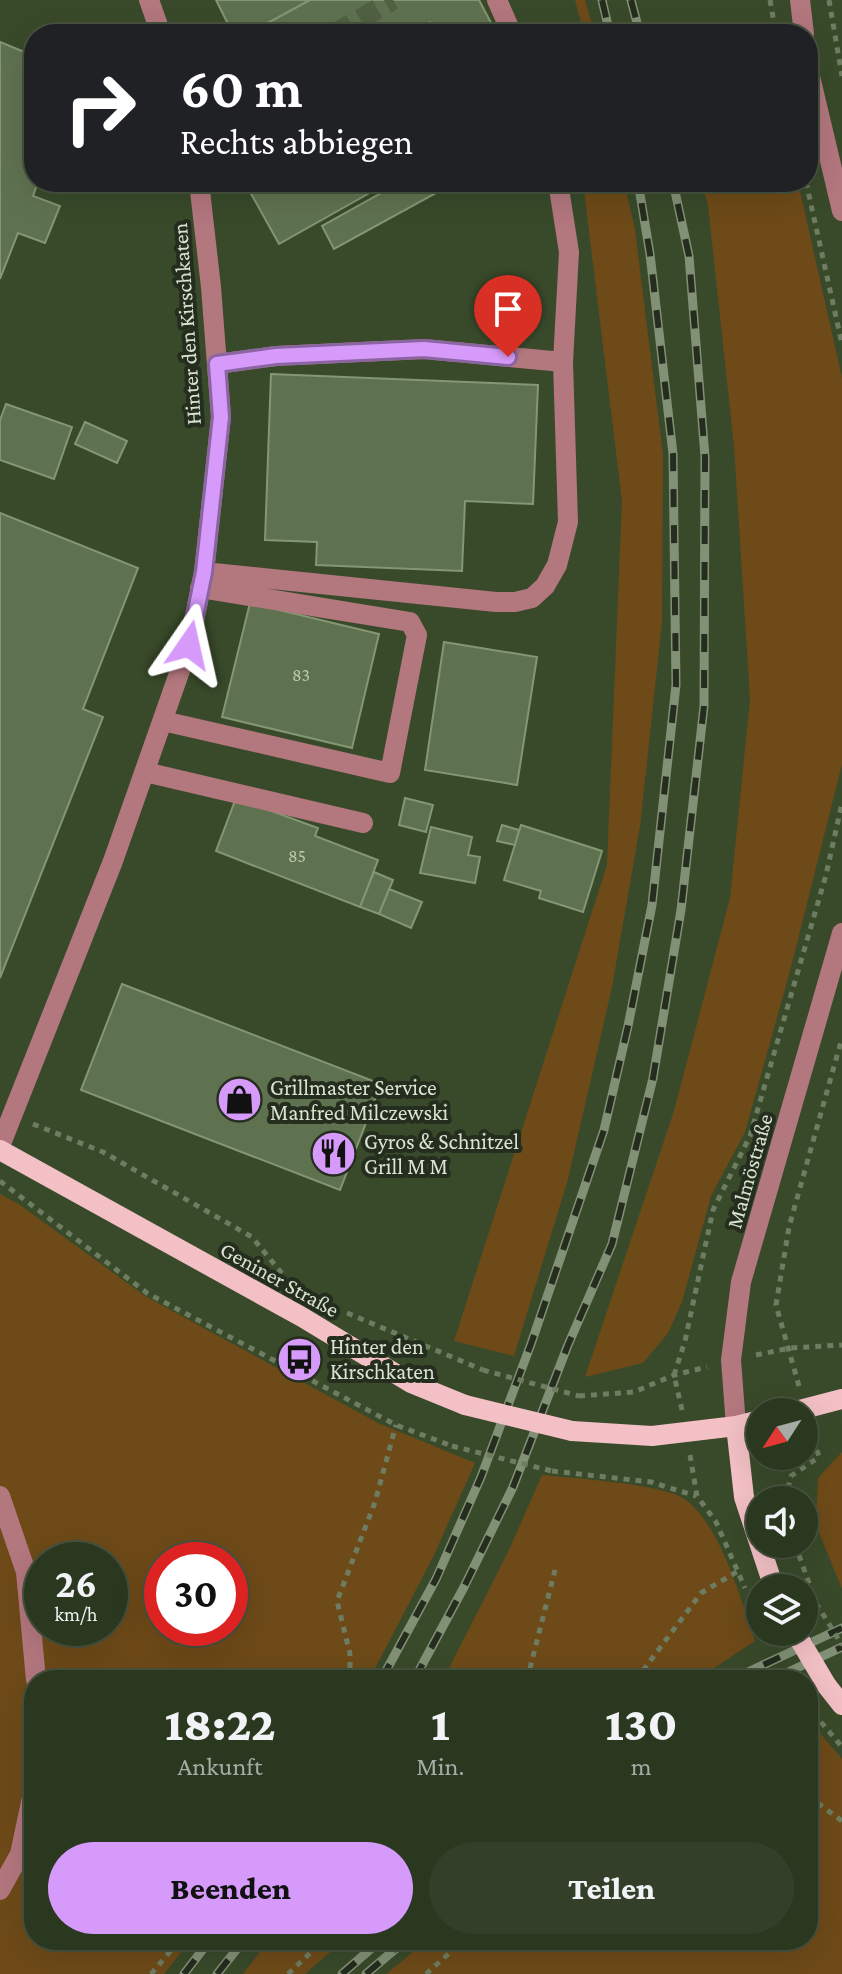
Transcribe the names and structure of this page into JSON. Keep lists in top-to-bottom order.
{
  "streets": {
    "main road": ["Geniner Straße"],
    "street": ["Hinter den Kirschkaten", "Malmöstraße"]
  },
  "crossings": [
    ["Hinter den Kirschkaten", "Geniner Straße"],
    ["Malmöstraße", "Geniner Straße"]
  ],
  "places": {
    "shop": ["Grillmaster Service Manfred Milczewski"],
    "restaurant": ["Gyros & Schnitzel Grill M M"],
    "bus stop": ["Hinter den Kirschkaten"]
  },
  "house_numbers": ["83", "85"],
  "north": "bottom left",
  "page": {
    "turn": ["60 m", "Rechts abbiegen"],
    "speed": "26 km/h",
    "limit": "30",
    "eta": [
      "18:22",
      "Ankunft",
      "1",
      "Min.",
      "130",
      "m"
    ],
    "buttons": ["Beenden", "Teilen"]
  }
}
